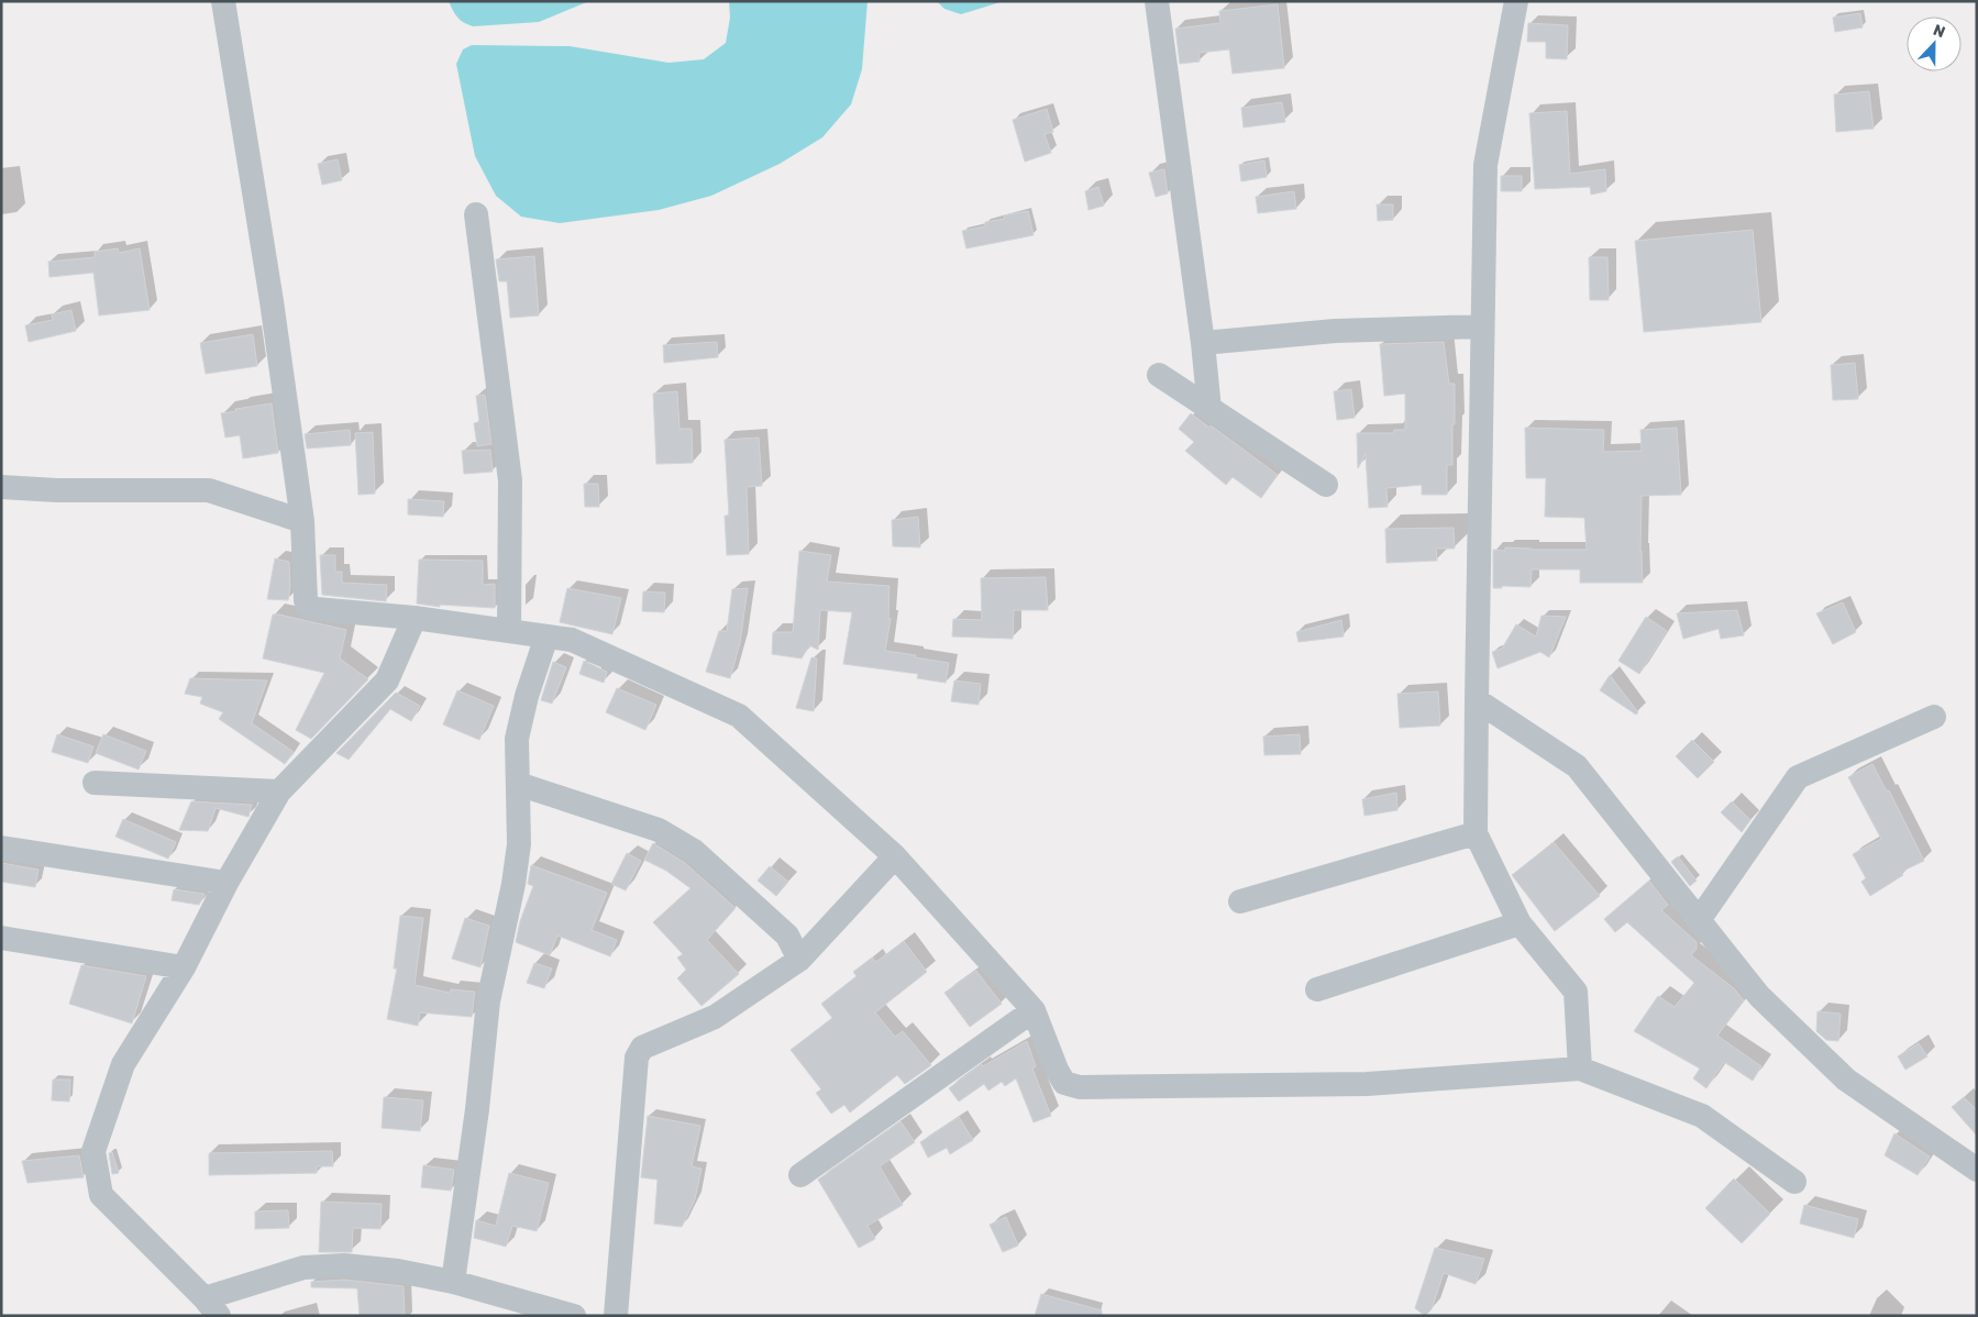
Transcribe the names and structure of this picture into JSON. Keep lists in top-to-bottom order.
{
  "north": "top"
}
